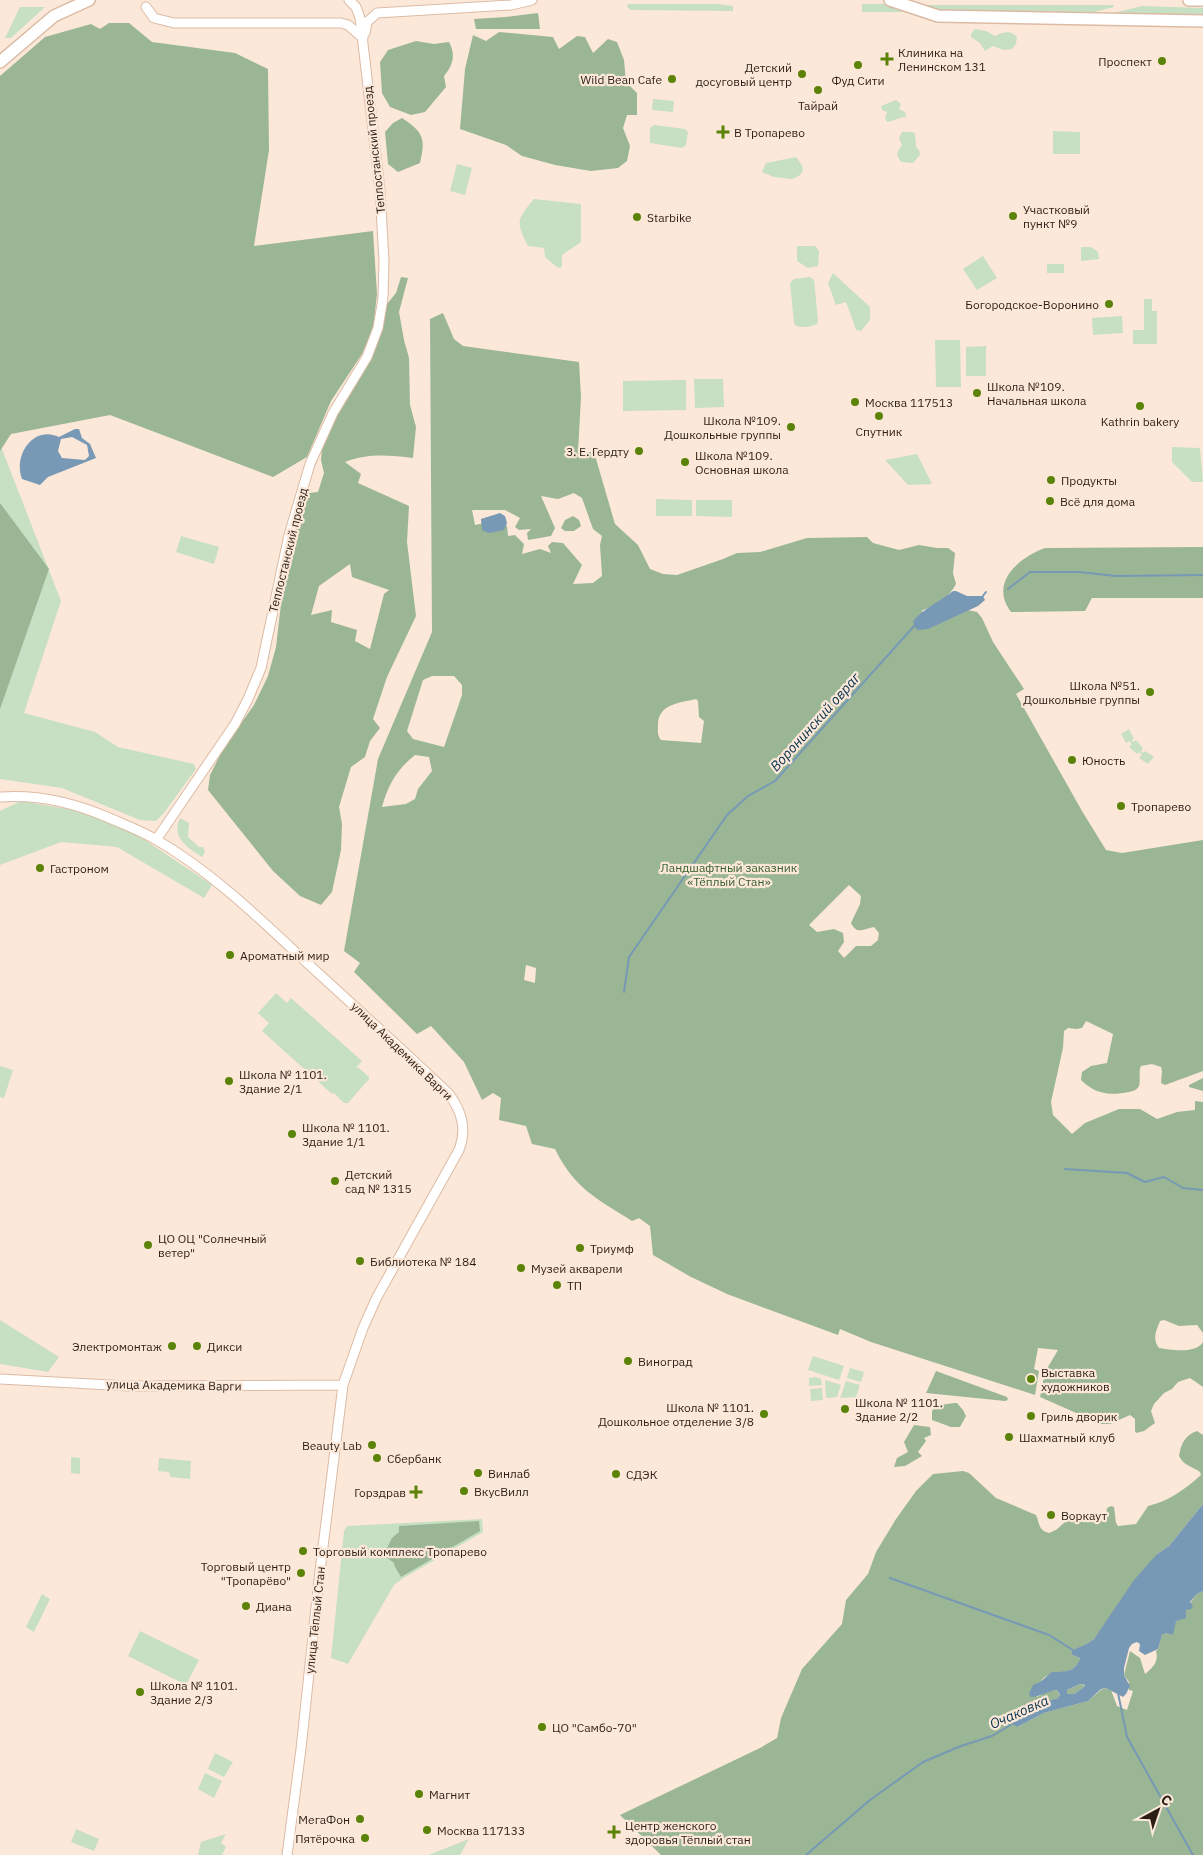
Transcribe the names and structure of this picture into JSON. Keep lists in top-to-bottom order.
{
  "streets": {
    "street": ["Теплостанский проезд", "улица Академика Варги", "улица Тёплый Стан"]
  },
  "crossings": [
    ["Теплостанский проезд", "улица Академика Варги"],
    ["улица Академика Варги", "улица Тёплый Стан"]
  ],
  "water": ["Воронинский овраг", "Очаковка"],
  "parks": ["Ландшафтный заказник «Тёплый Стан»"],
  "places": {
    "health": [
      "Клиника на Ленинском 131",
      "В Тропарево",
      "Горздрав",
      "Центр женского здоровья Тёплый стан"
    ],
    "other": [
      "Проспект",
      "Фуд Сити",
      "Детский досуговый центр",
      "Wild Bean Cafe",
      "Тайрай",
      "Участковый пункт №9",
      "Starbike",
      "Богородское-Воронино",
      "Школа №109. Начальная школа",
      "Москва 117513",
      "Kathrin bakery",
      "Спутник",
      "Школа №109. Дошкольные группы",
      "З. Е. Гердту",
      "Школа №109. Основная школа",
      "Продукты",
      "Всё для дома",
      "Школа №51. Дошкольные группы",
      "Юность",
      "Тропарево",
      "Гастроном",
      "Ароматный мир",
      "Школа № 1101. Здание 2/1",
      "Школа № 1101. Здание 1/1",
      "Детский сад № 1315",
      "ЦО ОЦ \"Солнечный ветер\"",
      "Триумф",
      "Библиотека № 184",
      "Музей акварели",
      "ТП",
      "Электромонтаж",
      "Дикси",
      "Виноград",
      "Выставка художников",
      "Школа № 1101. Здание 2/2",
      "Школа № 1101. Дошкольное отделение 3/8",
      "Гриль дворик",
      "Шахматный клуб",
      "Beauty Lab",
      "Сбербанк",
      "Винлаб",
      "СДЭК",
      "ВкусВилл",
      "Воркаут",
      "Торговый комплекс Тропарево",
      "Торговый центр \"Тропарёво\"",
      "Диана",
      "Школа № 1101. Здание 2/3",
      "ЦО \"Самбо-70\"",
      "Магнит",
      "МегаФон",
      "Москва 117133",
      "Пятёрочка"
    ]
  },
  "north": "top right"
}
